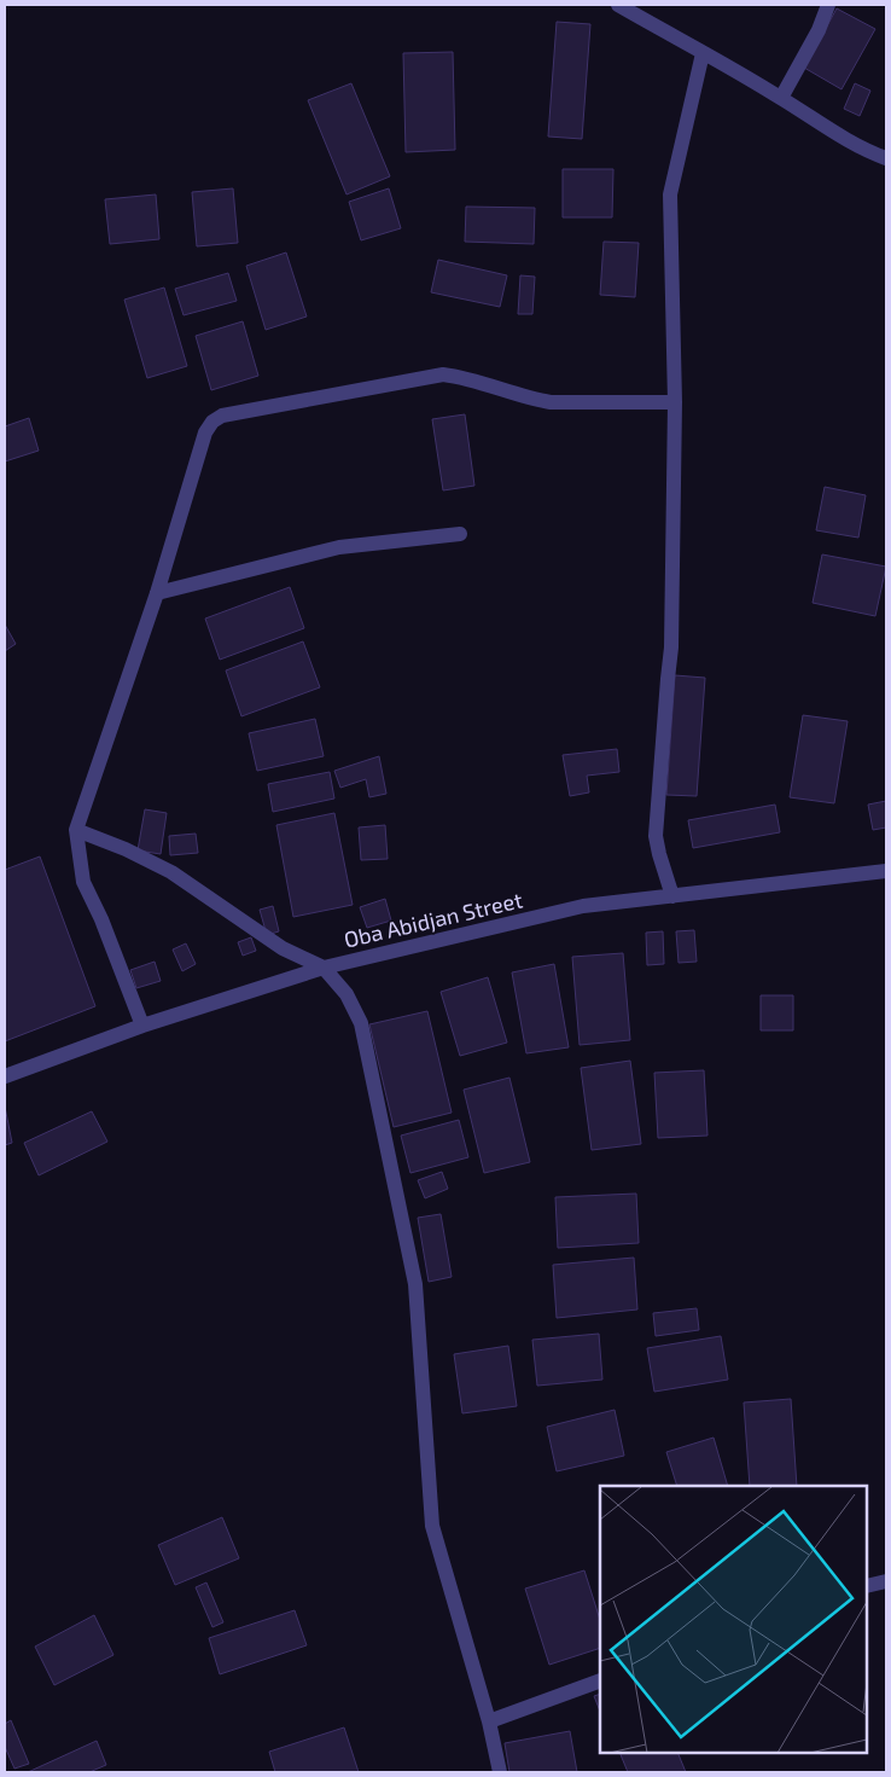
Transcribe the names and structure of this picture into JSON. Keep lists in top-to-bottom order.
{
  "streets": {
    "street": ["Oba Abidjan Street"]
  }
}
